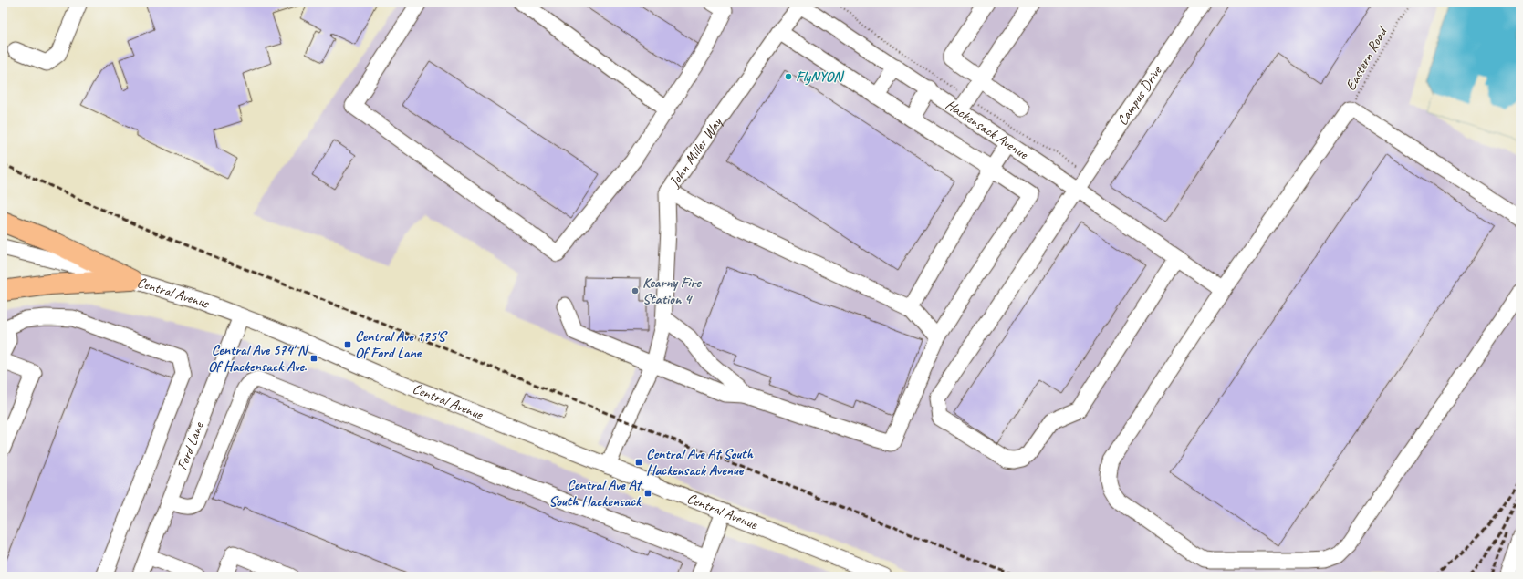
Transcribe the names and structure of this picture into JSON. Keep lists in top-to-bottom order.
{
  "streets": {
    "street": [
      "Campus Drive",
      "Hackensack Avenue",
      "John Miller Way",
      "Central Avenue",
      "Ford Lane"
    ],
    "path": ["Eastern Road"]
  },
  "crossings": [
    ["Campus Drive", "Hackensack Avenue"],
    ["Hackensack Avenue", "John Miller Way"],
    ["John Miller Way", "Central Avenue"],
    ["Central Avenue", "Ford Lane"]
  ],
  "places": {
    "other": ["FlyNYON", "Kearny Fire Station 4"],
    "transit": [
      "Central Ave 175'S Of Ford Lane",
      "Central Ave 574' N Of Hackensack Ave.",
      "Central Ave At South Hackensack Avenue",
      "Central Ave At South Hackensack"
    ]
  }
}
